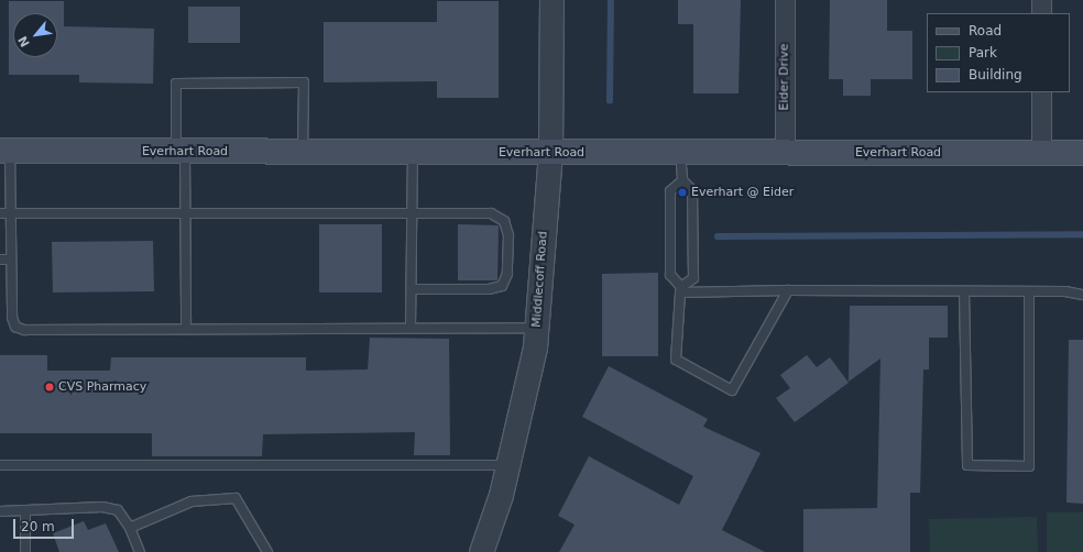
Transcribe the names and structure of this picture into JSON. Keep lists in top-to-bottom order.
{
  "streets": {
    "main road": ["Everhart Road"],
    "street": ["Eider Drive", "Middlecoff Road"]
  },
  "crossings": [
    ["Eider Drive", "Everhart Road"],
    ["Everhart Road", "Middlecoff Road"]
  ],
  "places": ["Everhart @ Eider", "CVS Pharmacy"],
  "legend": ["Road", "Park", "Building"],
  "scale_bar": "20 m",
  "north": "bottom left"
}
